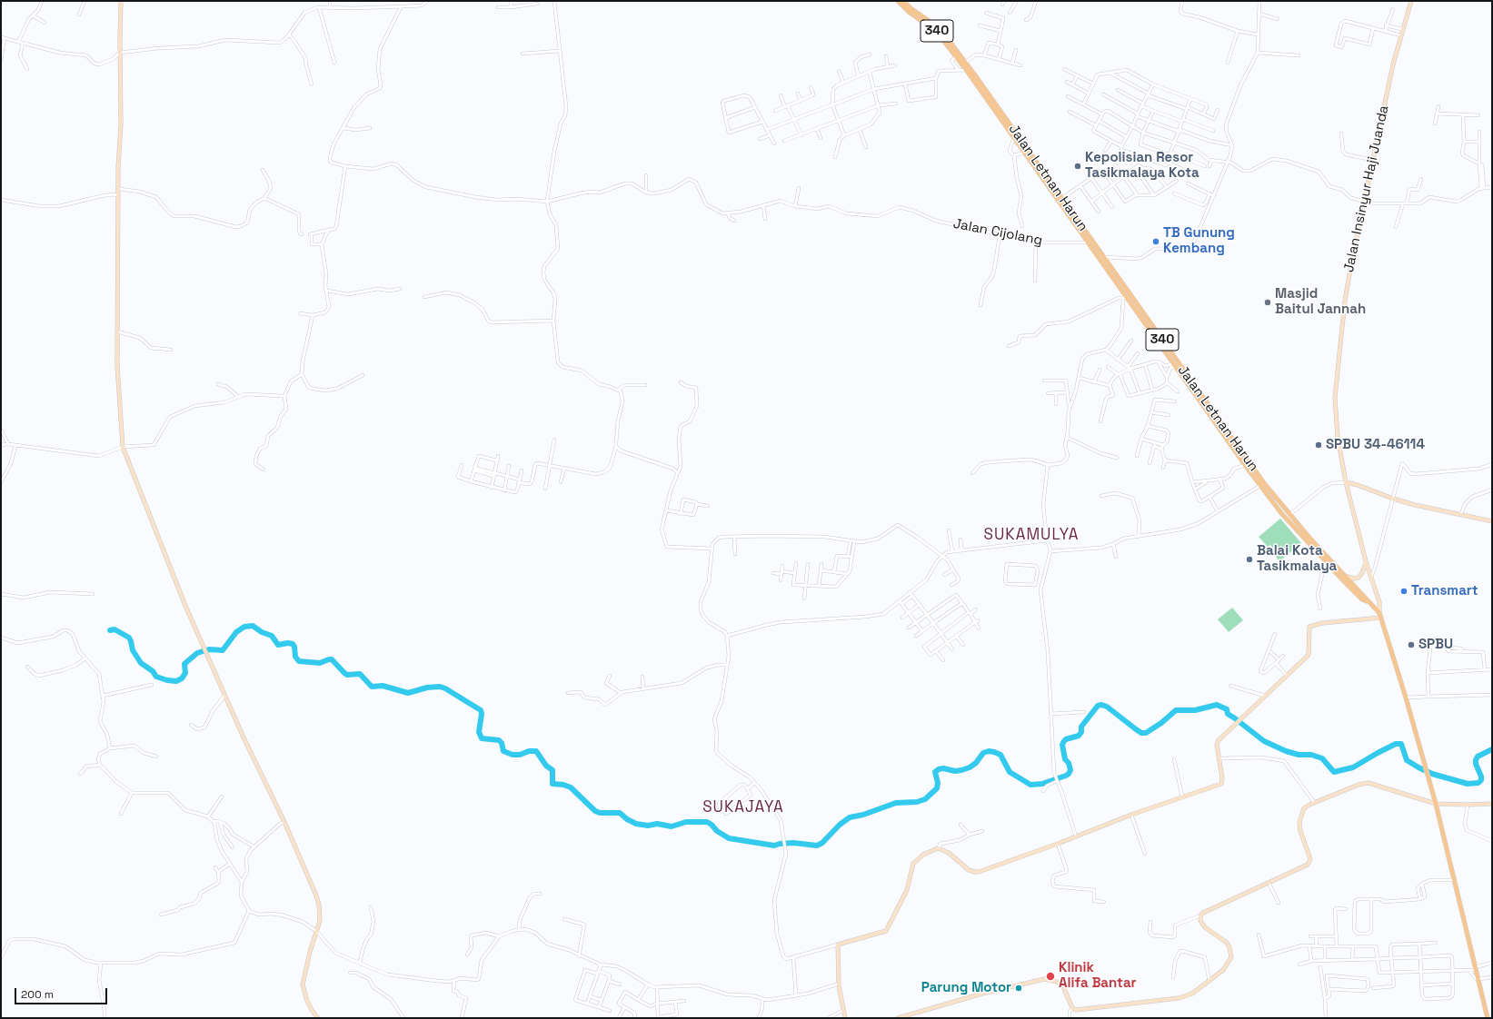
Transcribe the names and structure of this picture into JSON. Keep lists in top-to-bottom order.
{
  "streets": {
    "main road": ["340", "Jalan Letnan Harun"],
    "street": ["Jalan Insinyur Haji Juanda", "Jalan Cijolang"]
  },
  "crossings": [
    ["Jalan Letnan Harun", "Jalan Cijolang"]
  ],
  "districts": ["SUKAMULYA", "SUKAJAYA"],
  "places": [
    "Kepolisian Resor Tasikmalaya Kota",
    "TB Gunung Kembang",
    "Masjid Baitul Jannah",
    "SPBU 34-46114",
    "Balai Kota Tasikmalaya",
    "Transmart",
    "SPBU",
    "Klinik Alifa Bantar",
    "Parung Motor"
  ],
  "scale_bar": "200 m"
}
